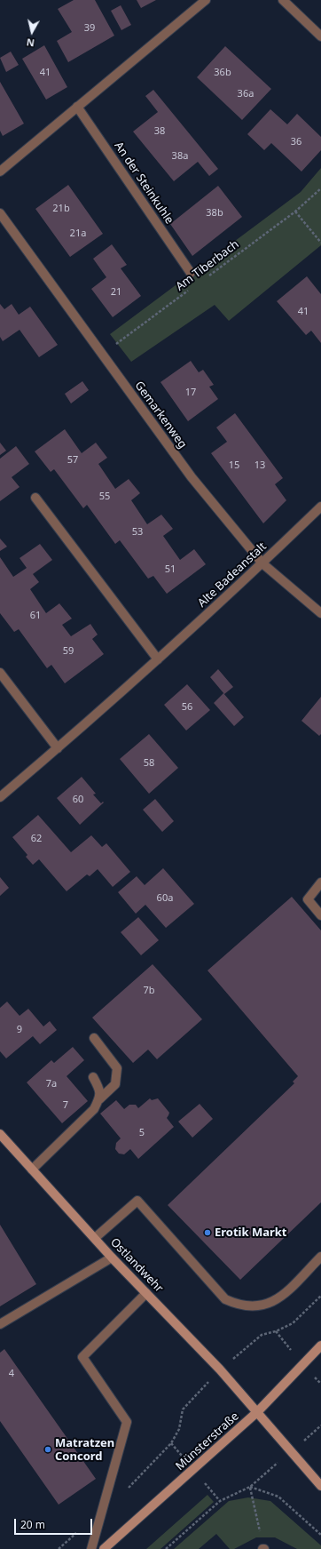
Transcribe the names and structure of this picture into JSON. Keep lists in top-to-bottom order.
{
  "streets": {
    "street": [
      "An der Steinkuhle",
      "Gemarkenweg",
      "Alte Badeanstalt",
      "Ostlandwehr",
      "Münsterstraße"
    ],
    "path": ["Am Tiberbach"]
  },
  "crossings": [
    ["Am Tiberbach", "Gemarkenweg"],
    ["Gemarkenweg", "Alte Badeanstalt"],
    ["Ostlandwehr", "Münsterstraße"]
  ],
  "places": ["Erotik Markt", "Matratzen Concord"],
  "house_numbers": [
    "39",
    "41",
    "36b",
    "36a",
    "38",
    "36",
    "38a",
    "21b",
    "38b",
    "21a",
    "21",
    "41",
    "17",
    "57",
    "15",
    "13",
    "55",
    "53",
    "51",
    "61",
    "59",
    "56",
    "58",
    "60",
    "62",
    "60a",
    "7b",
    "9",
    "7a",
    "7",
    "5",
    "4"
  ],
  "scale_bar": "20 m",
  "north": "bottom"
}
